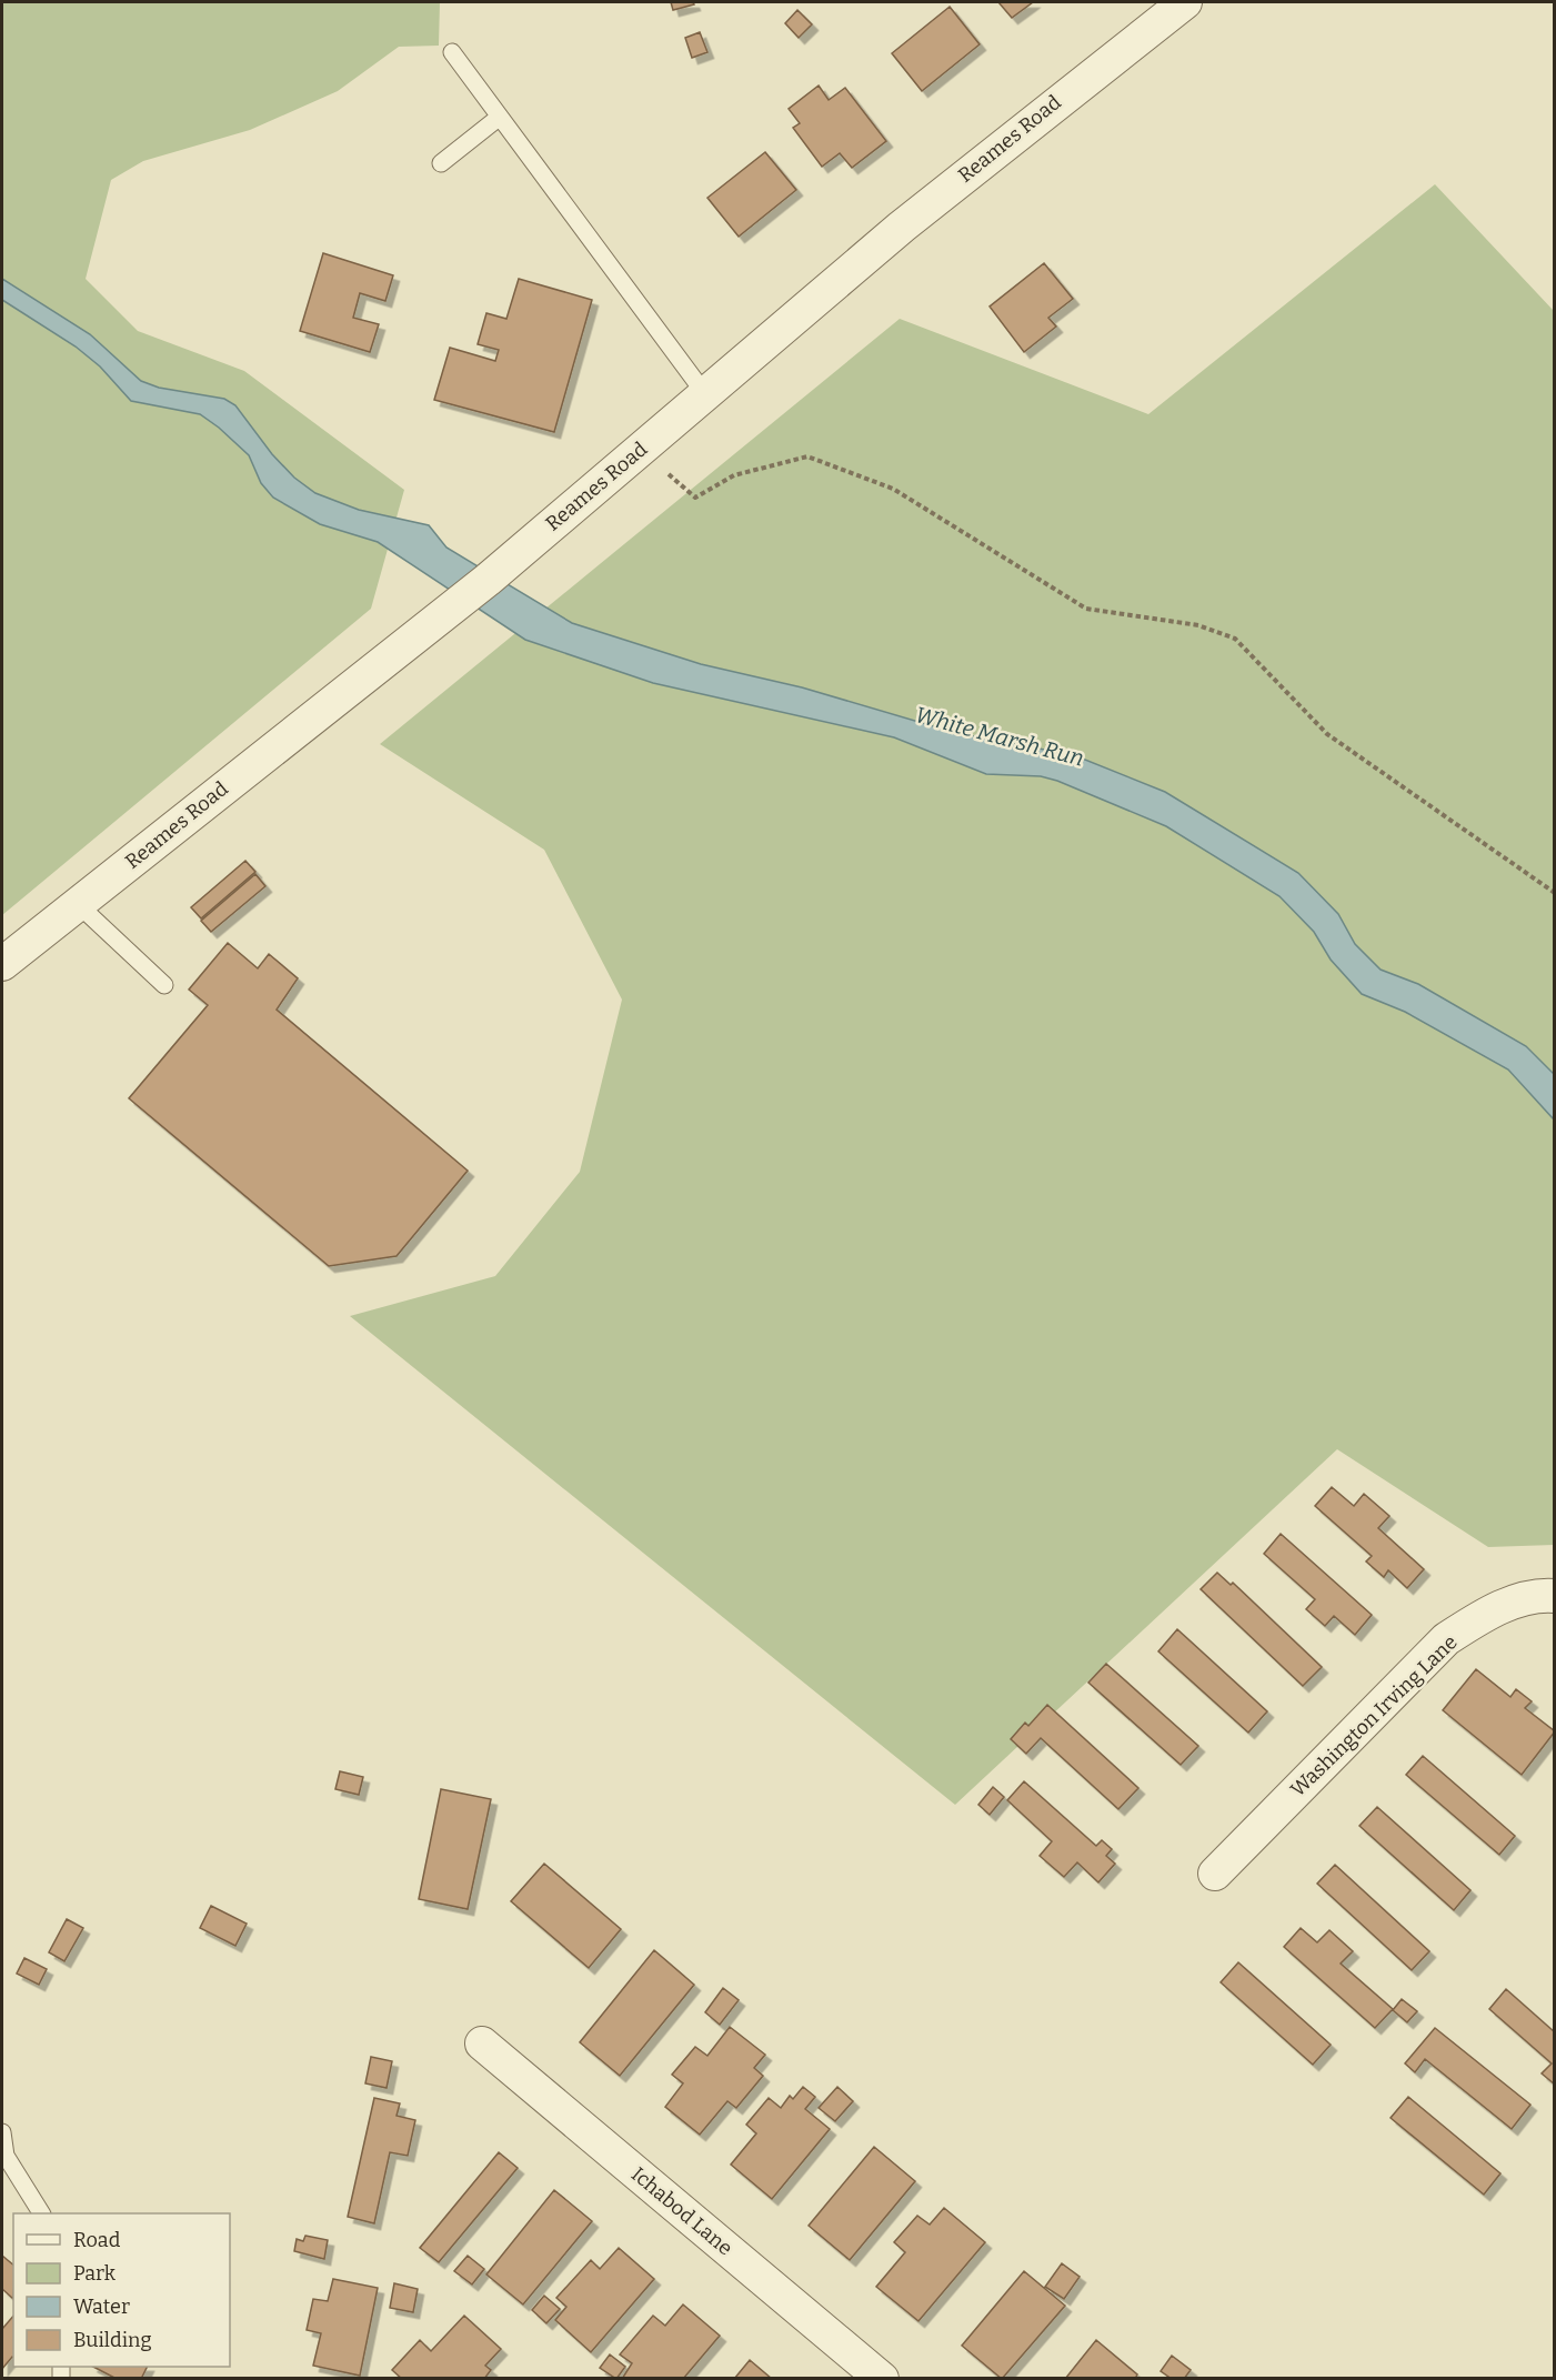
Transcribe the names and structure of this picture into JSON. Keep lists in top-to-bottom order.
{
  "streets": {
    "street": ["Reames Road", "Washington Irving Lane", "Ichabod Lane"]
  },
  "water": ["White Marsh Run"],
  "legend": [
    "Road",
    "Park",
    "Water",
    "Building"
  ]
}
